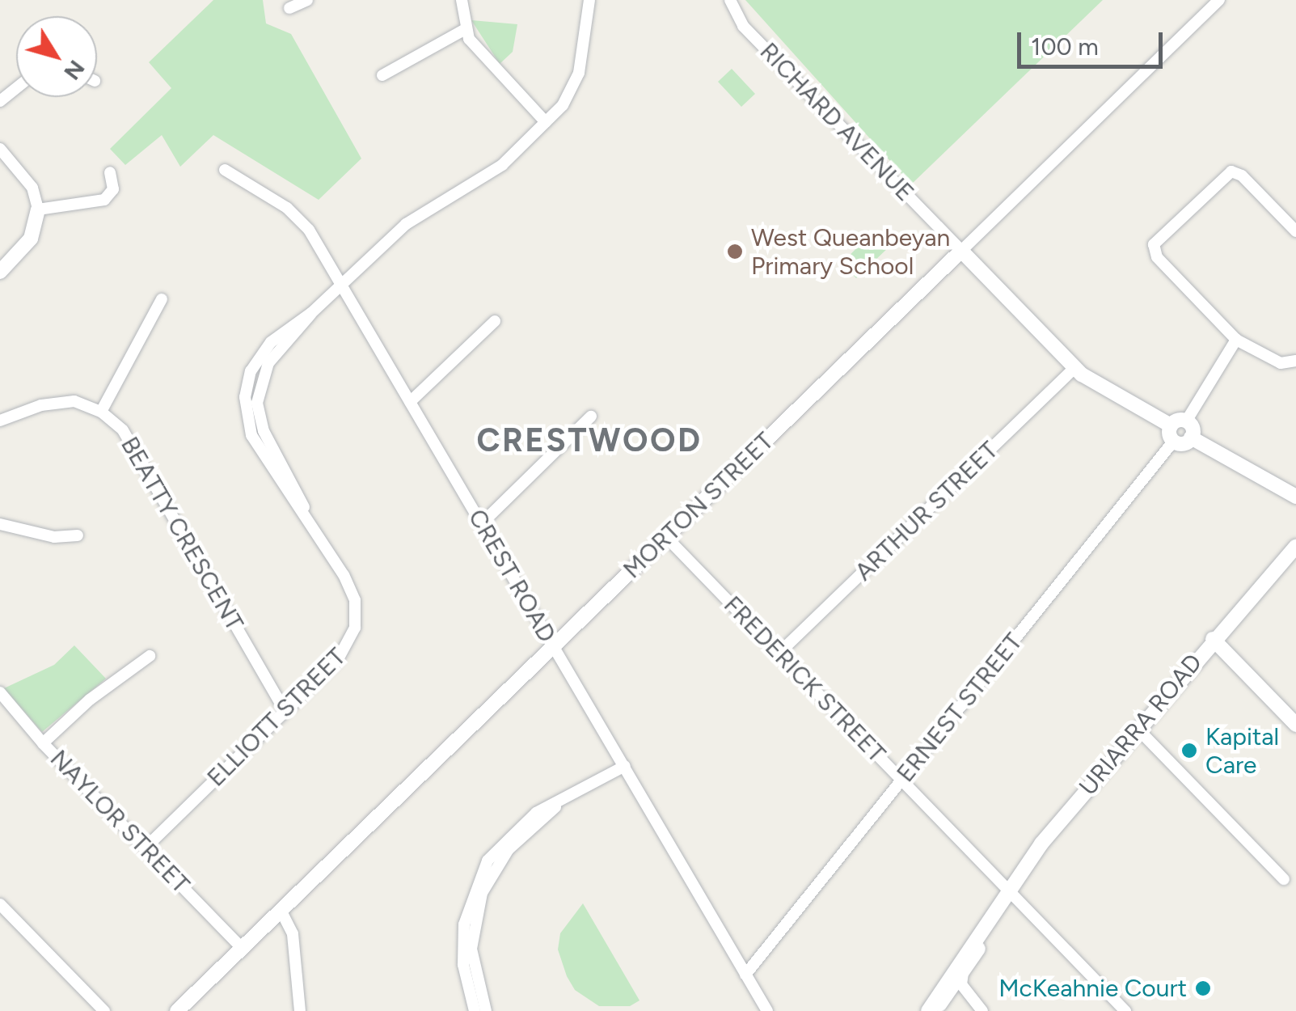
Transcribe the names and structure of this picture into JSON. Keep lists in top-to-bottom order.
{
  "streets": {
    "street": [
      "RICHARD AVENUE",
      "MORTON STREET",
      "ARTHUR STREET",
      "BEATTY CRESCENT",
      "CREST ROAD",
      "FREDERICK STREET",
      "ERNEST STREET",
      "ELLIOTT STREET",
      "URIARRA ROAD",
      "NAYLOR STREET"
    ]
  },
  "crossings": [
    ["RICHARD AVENUE", "MORTON STREET"],
    ["RICHARD AVENUE", "ARTHUR STREET"],
    ["MORTON STREET", "CREST ROAD"],
    ["MORTON STREET", "FREDERICK STREET"],
    ["MORTON STREET", "NAYLOR STREET"],
    ["ARTHUR STREET", "FREDERICK STREET"],
    ["BEATTY CRESCENT", "ELLIOTT STREET"],
    ["CREST ROAD", "ERNEST STREET"],
    ["CREST ROAD", "ELLIOTT STREET"],
    ["FREDERICK STREET", "ERNEST STREET"],
    ["FREDERICK STREET", "URIARRA ROAD"],
    ["ELLIOTT STREET", "NAYLOR STREET"]
  ],
  "districts": ["CRESTWOOD"],
  "places": ["West Queanbeyan Primary School", "Kapital Care", "McKeahnie Court"],
  "scale_bar": "100 m",
  "north": "bottom right"
}
